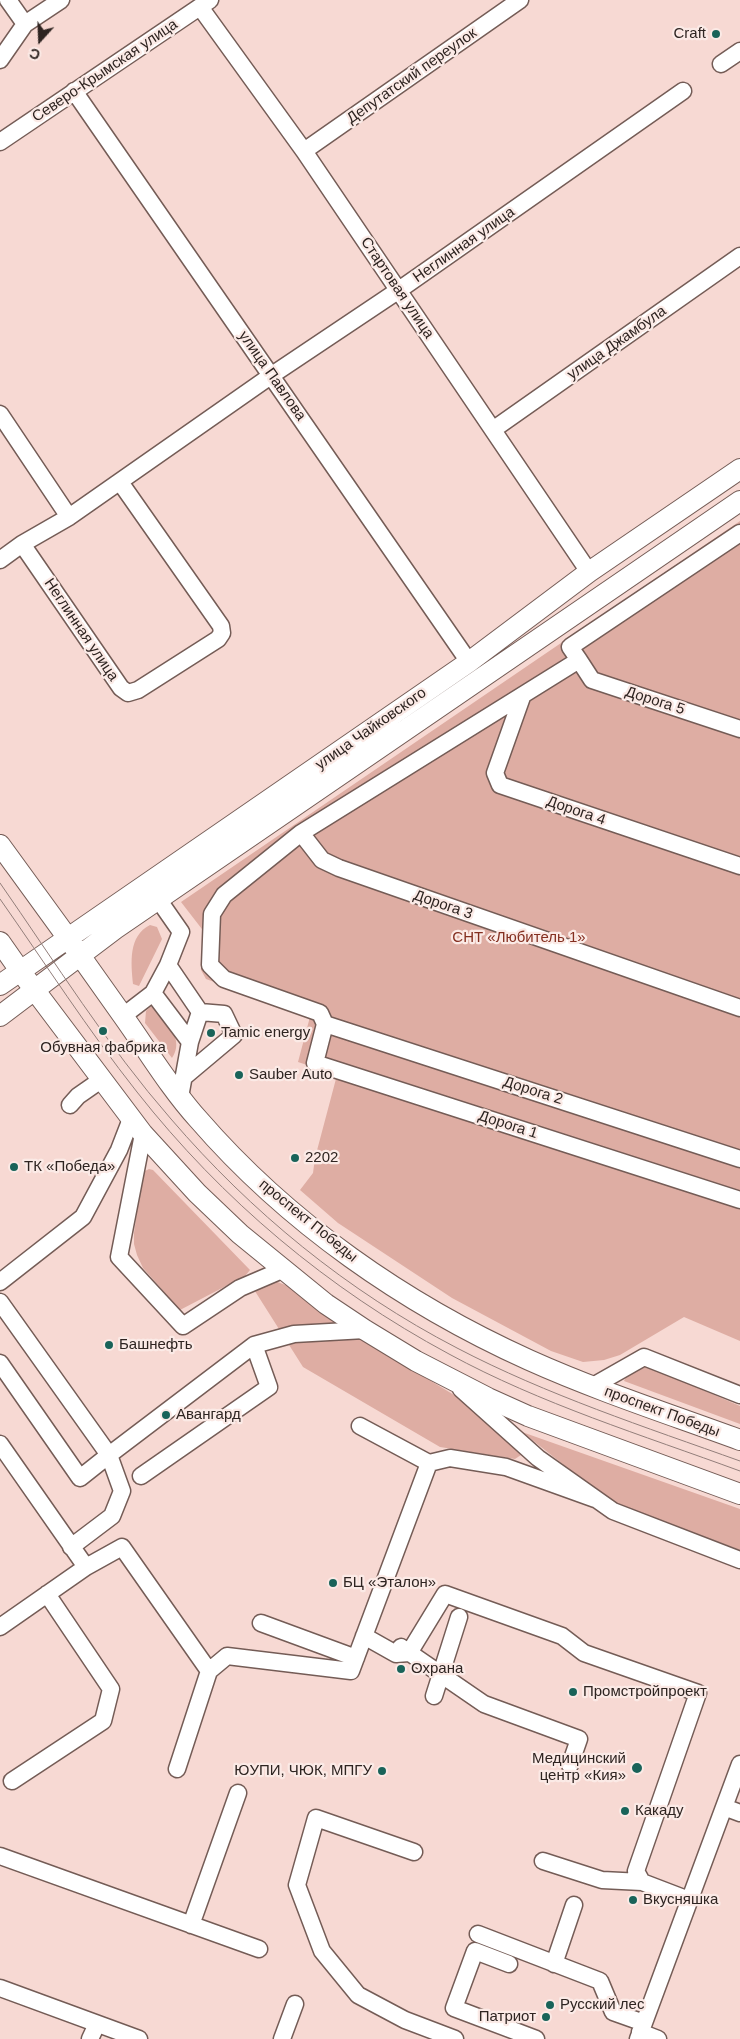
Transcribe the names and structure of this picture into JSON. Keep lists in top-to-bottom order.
{
  "streets": {
    "main road": ["улица Чайковского", "проспект Победы"],
    "street": [
      "Северо-Крымская улица",
      "Депутатский переулок",
      "Неглинная улица",
      "Стартовая улица",
      "улица Джамбула",
      "улица Павлова",
      "Дорога 5",
      "Дорога 4",
      "Дорога 3",
      "Дорога 2",
      "Дорога 1"
    ]
  },
  "crossings": [
    ["Северо-Крымская улица", "Стартовая улица"],
    ["Северо-Крымская улица", "улица Павлова"],
    ["Депутатский переулок", "Стартовая улица"],
    ["Неглинная улица", "Стартовая улица"],
    ["Неглинная улица", "улица Павлова"],
    ["Стартовая улица", "улица Джамбула"],
    ["Стартовая улица", "улица Чайковского"],
    ["улица Павлова", "улица Чайковского"],
    ["улица Чайковского", "проспект Победы"],
    ["Дорога 2", "Дорога 1"]
  ],
  "parks": ["СНТ «Любитель 1»"],
  "places": [
    "Craft",
    "Обувная фабрика",
    "Tamic energy",
    "Sauber Auto",
    "2202",
    "ТК «Победа»",
    "Башнефть",
    "Авангард",
    "БЦ «Эталон»",
    "Охрана",
    "Промстройпроект",
    "Медицинский центр «Кия»",
    "ЮУПИ, ЧЮК, МПГУ",
    "Какаду",
    "Вкусняшка",
    "Русский лес",
    "Патриот"
  ],
  "north": "bottom"
}
